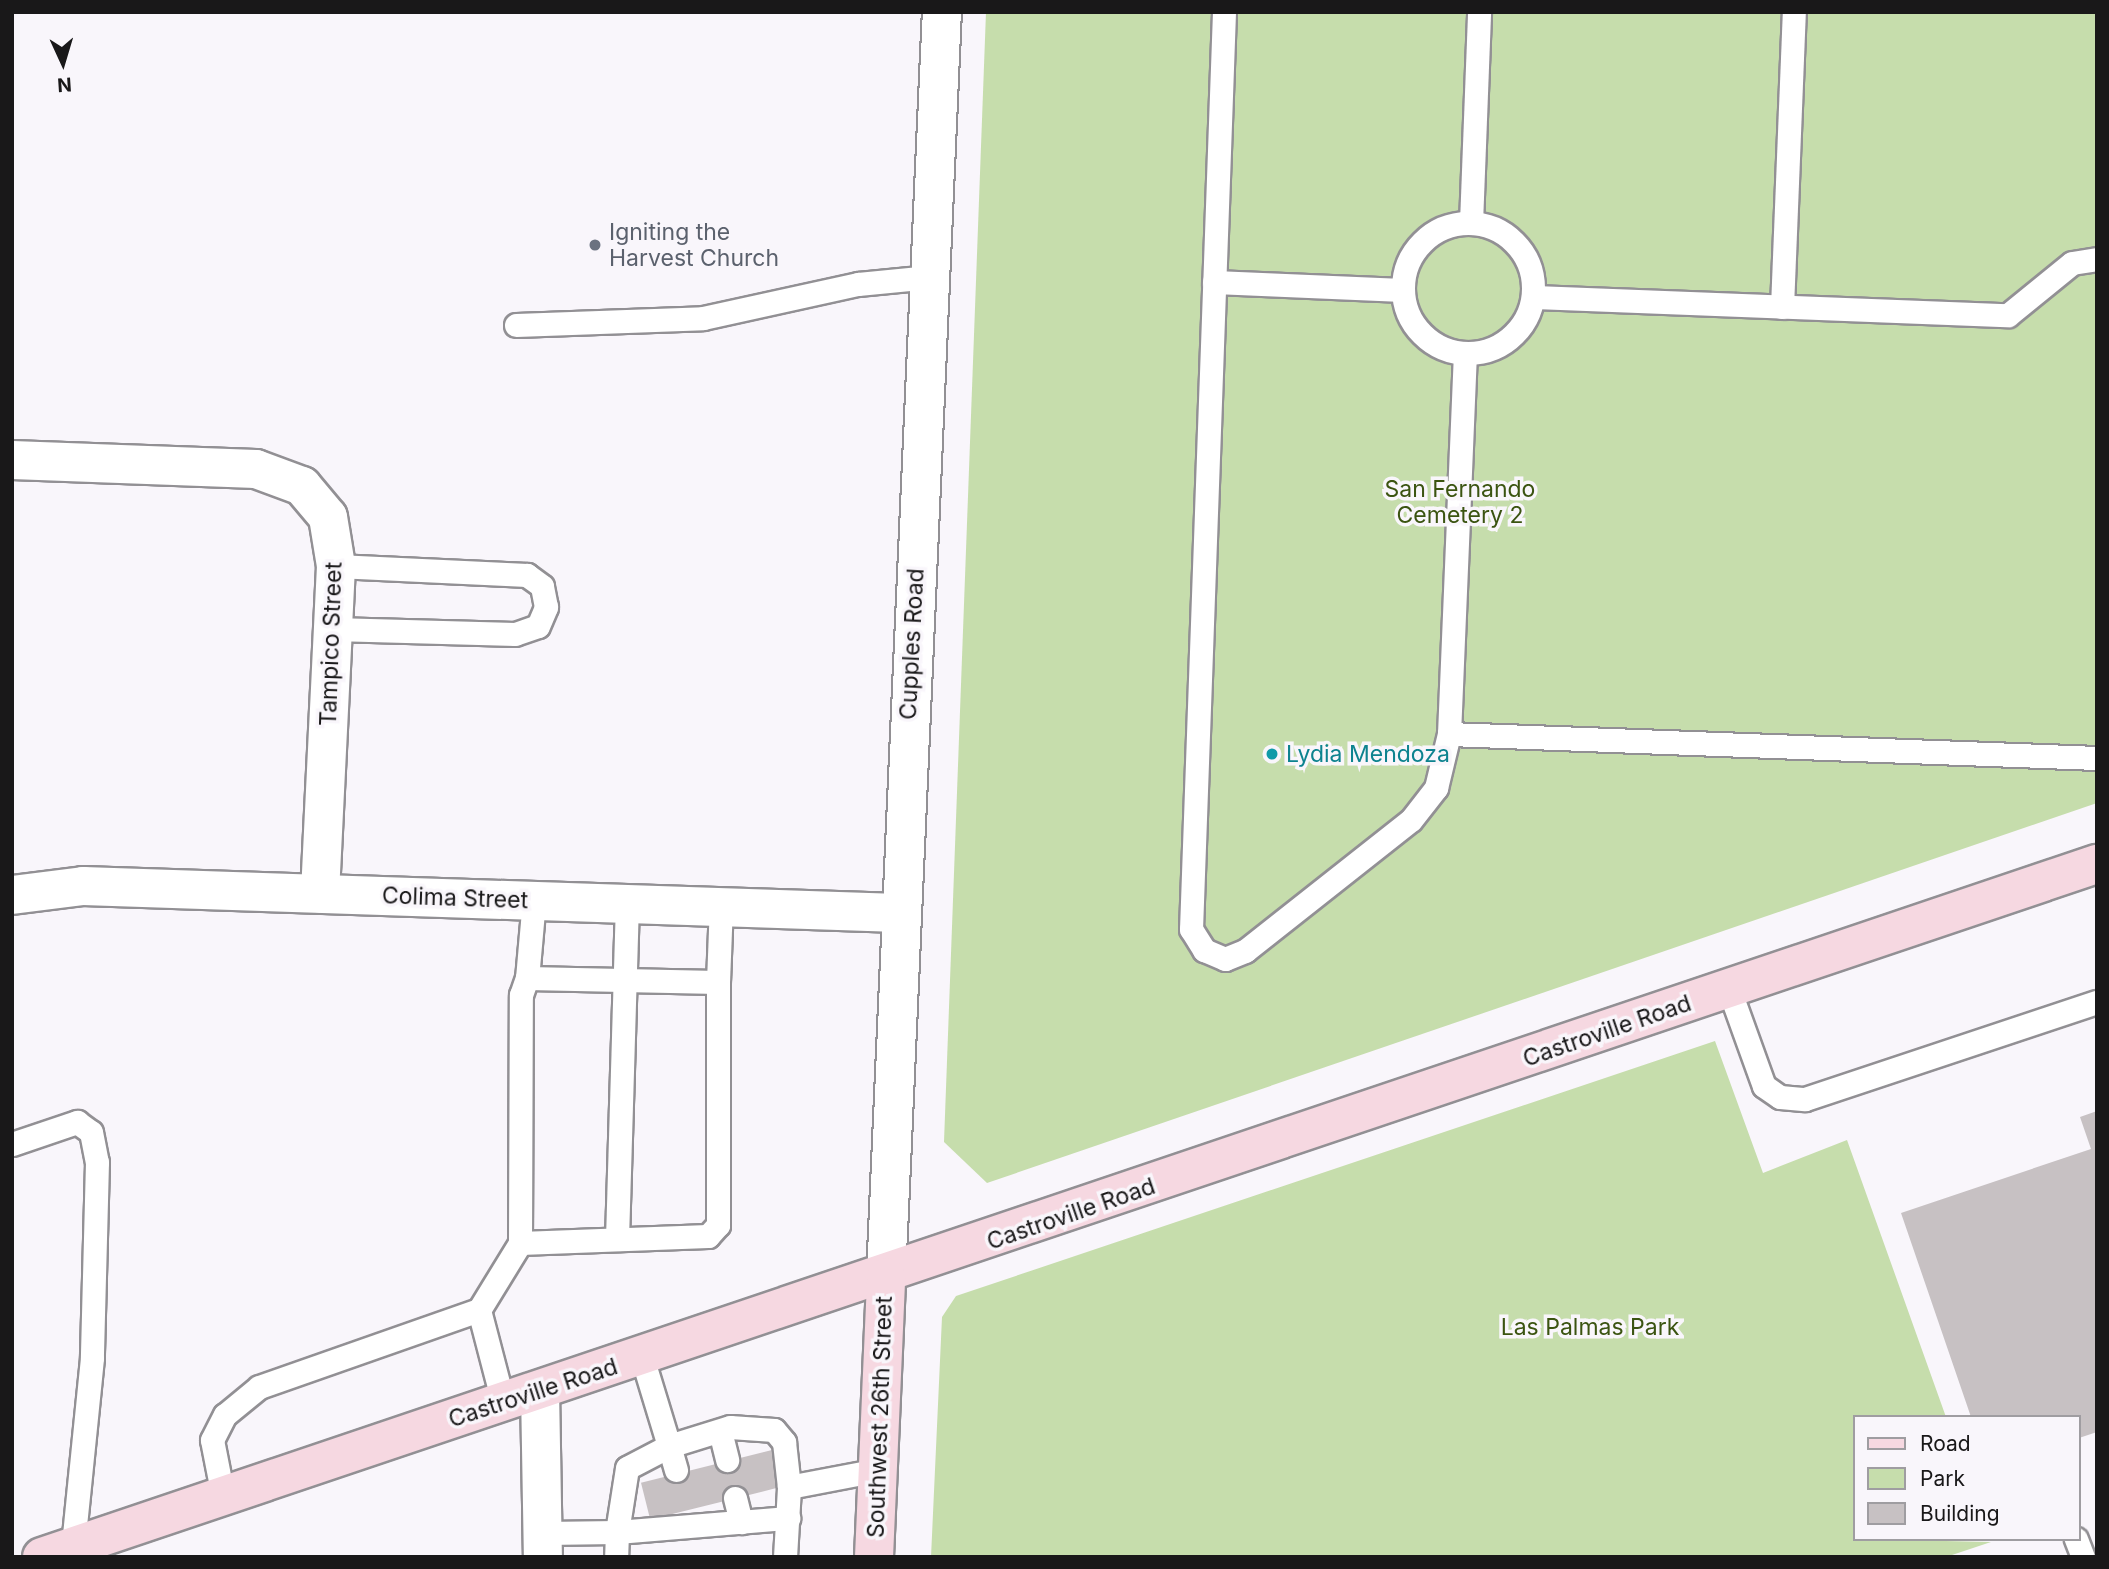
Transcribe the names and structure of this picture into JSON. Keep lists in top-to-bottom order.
{
  "streets": {
    "main road": ["Castroville Road", "Southwest 26th Street"],
    "street": ["Tampico Street", "Cupples Road", "Colima Street"]
  },
  "crossings": [
    ["Tampico Street", "Colima Street"],
    ["Cupples Road", "Colima Street"],
    ["Cupples Road", "Castroville Road"],
    ["Cupples Road", "Southwest 26th Street"],
    ["Castroville Road", "Southwest 26th Street"]
  ],
  "parks": ["San Fernando Cemetery 2", "Las Palmas Park"],
  "places": ["Igniting the Harvest Church", "Lydia Mendoza"],
  "legend": ["Road", "Park", "Building"],
  "north": "bottom"
}
